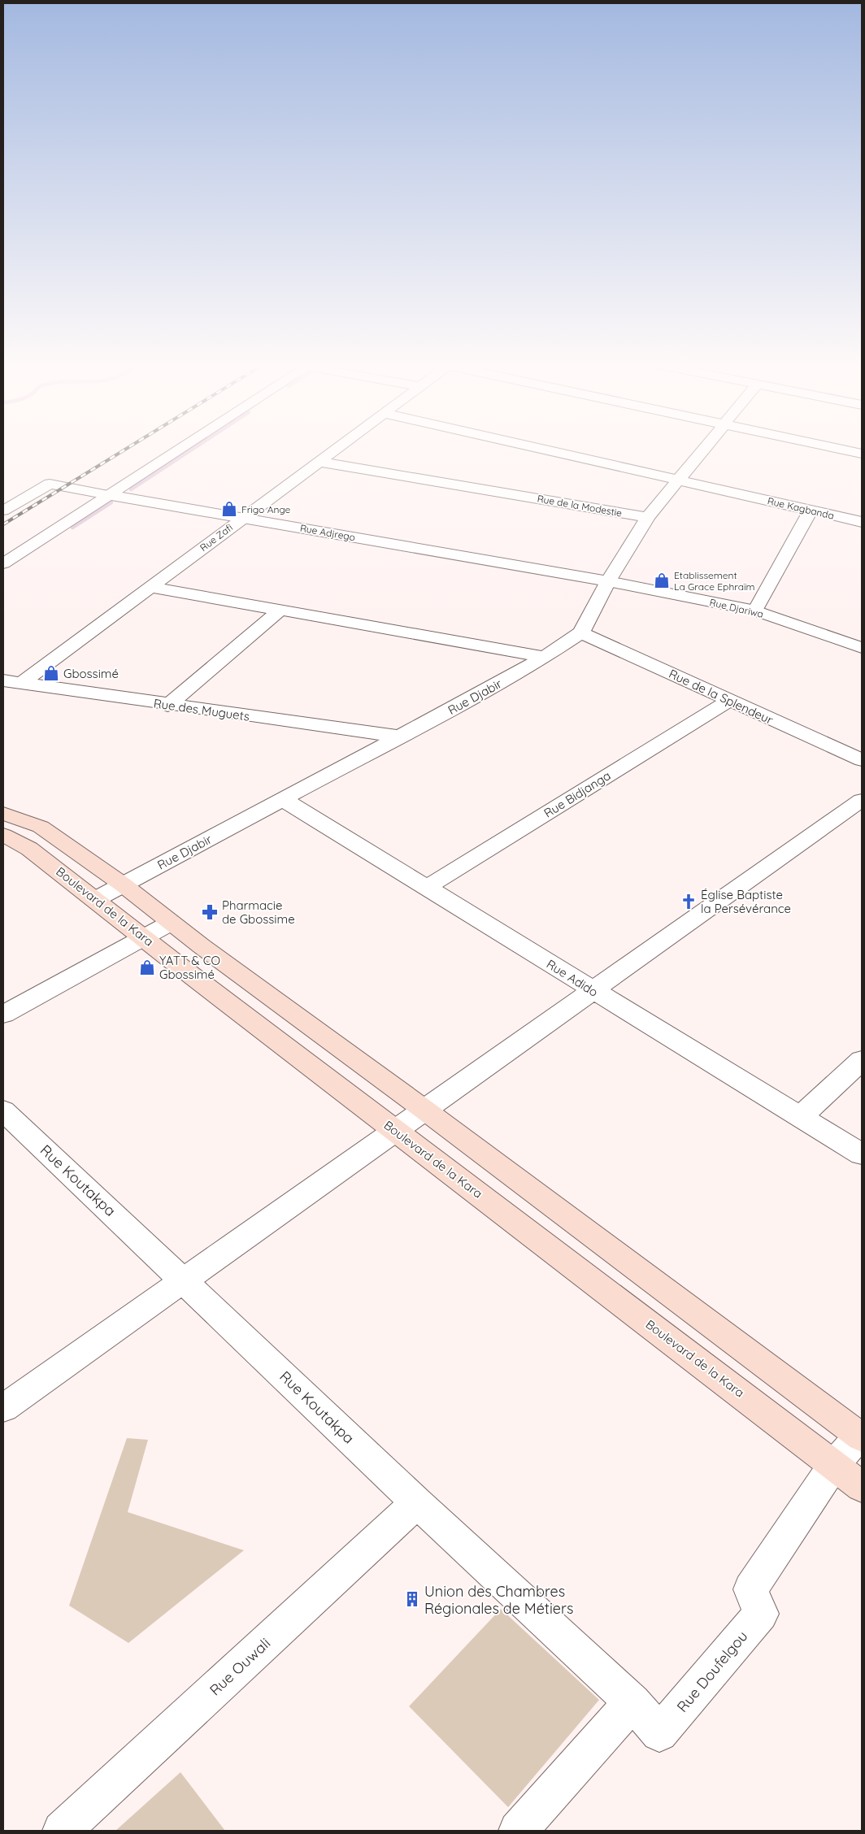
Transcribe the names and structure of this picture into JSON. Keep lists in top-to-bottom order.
{
  "streets": {
    "main road": ["Boulevard de la Kara"],
    "street": [
      "Rue de la Modestie",
      "Rue Kagbanda",
      "Rue Adjrego",
      "Rue Zafi",
      "Rue Djariwa",
      "Rue Djabir",
      "Rue de la Splendeur",
      "Rue des Muguets",
      "Rue Bidjanga",
      "Rue Adido",
      "Rue Koutakpa",
      "Rue Ouwali",
      "Rue Doufelgou"
    ]
  },
  "crossings": [
    ["Rue de la Modestie", "Rue Zafi"],
    ["Rue de la Modestie", "Rue Djabir"],
    ["Rue Kagbanda", "Rue Djabir"],
    ["Rue Adjrego", "Rue Zafi"],
    ["Rue Adjrego", "Rue Djariwa"],
    ["Rue Adjrego", "Rue Djabir"],
    ["Rue Zafi", "Rue des Muguets"],
    ["Rue Djariwa", "Rue Djabir"],
    ["Rue Djabir", "Rue de la Splendeur"],
    ["Rue Djabir", "Rue des Muguets"],
    ["Rue Djabir", "Boulevard de la Kara"],
    ["Rue Djabir", "Rue Adido"],
    ["Rue de la Splendeur", "Rue Bidjanga"],
    ["Rue Bidjanga", "Rue Adido"],
    ["Boulevard de la Kara", "Rue Doufelgou"],
    ["Rue Koutakpa", "Rue Ouwali"],
    ["Rue Koutakpa", "Rue Doufelgou"]
  ],
  "places": {
    "shop": [
      "Frigo Ange",
      "Etablissement La Grace Ephraïm",
      "Gbossimé",
      "YATT & CO Gbossimé"
    ],
    "church": ["Église Baptiste la Persévérance"],
    "pharmacy": ["Pharmacie de Gbossime"],
    "building": ["Union des Chambres Régionales de Métiers"]
  }
}
